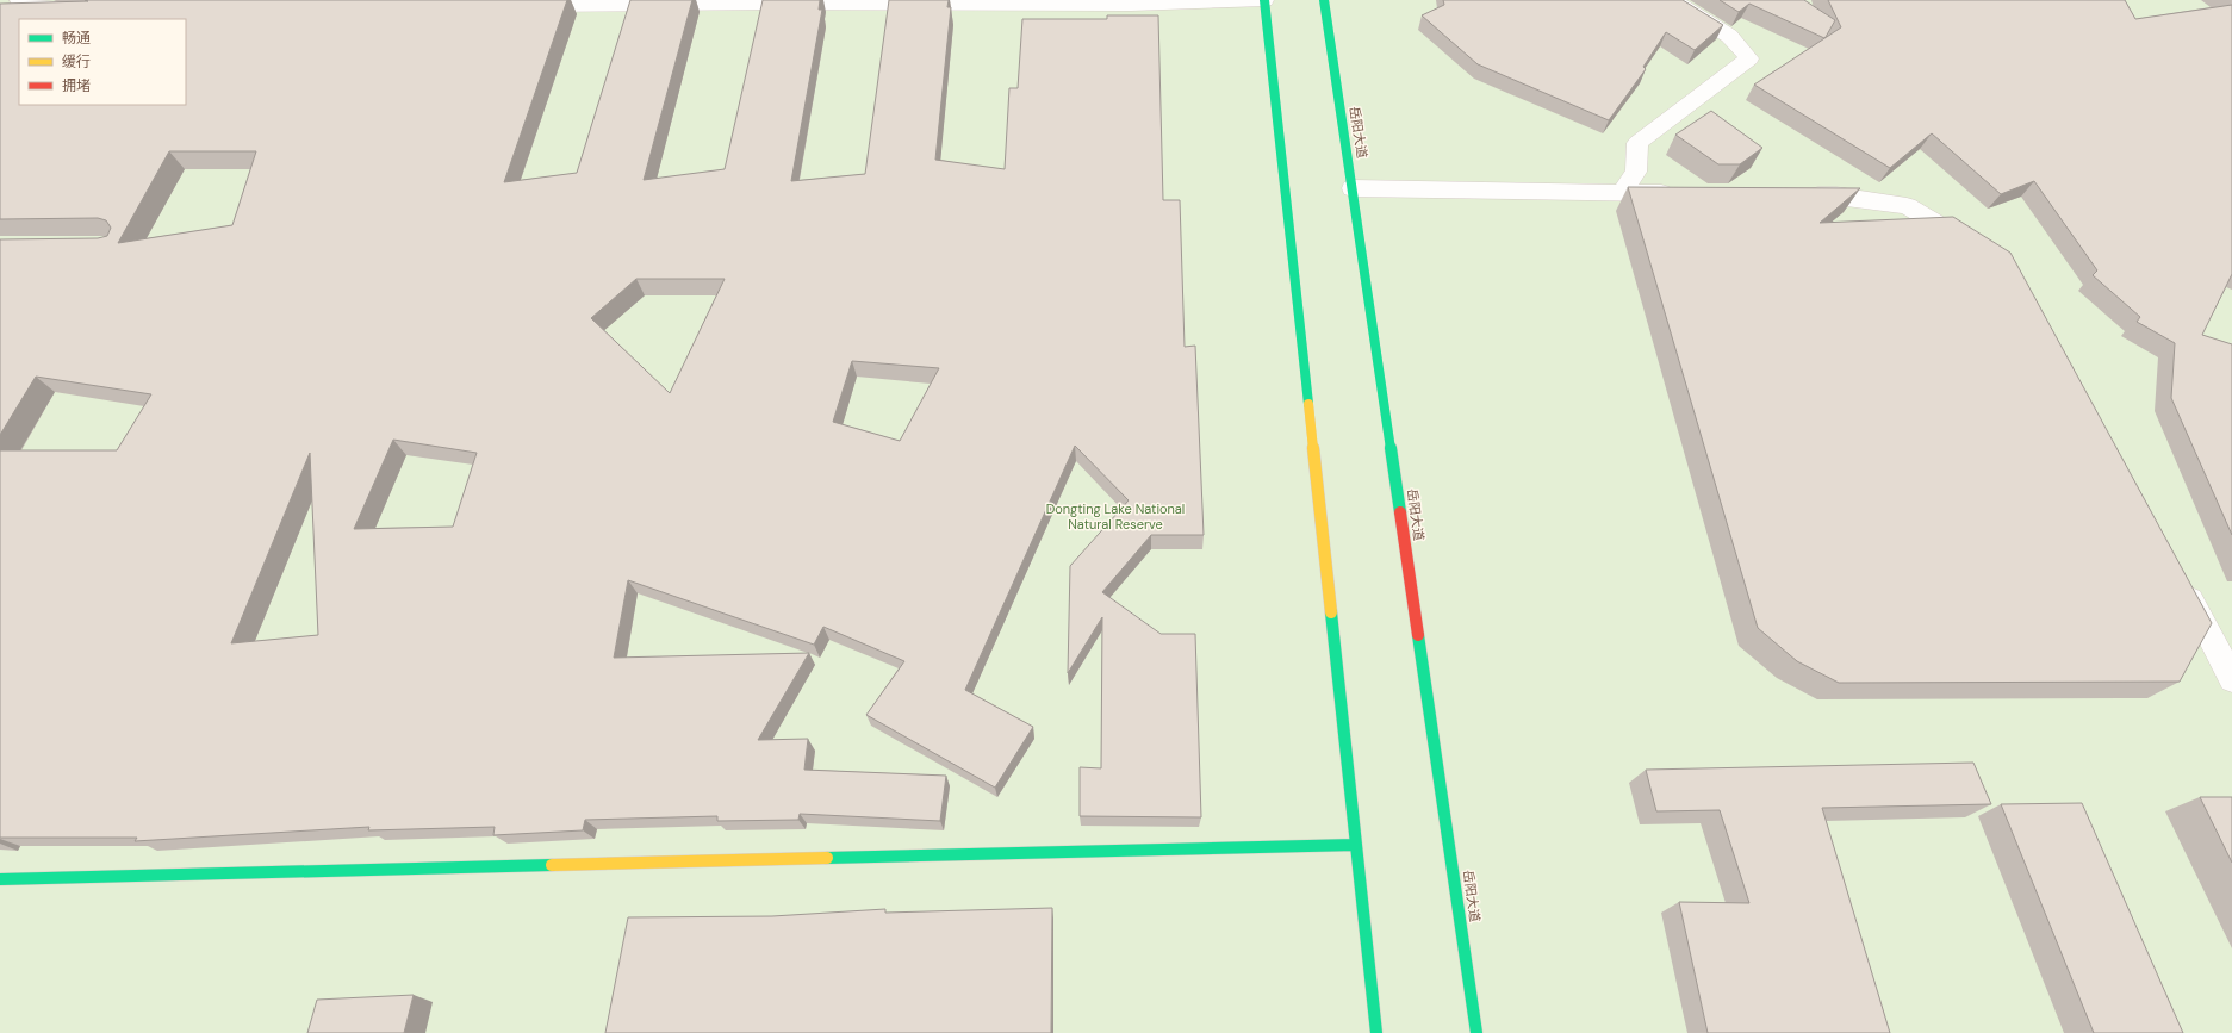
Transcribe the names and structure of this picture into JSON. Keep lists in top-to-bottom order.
{
  "streets": {
    "main road": ["岳阳大道"]
  },
  "parks": ["Dongting Lake National Natural Reserve"],
  "legend": ["畅通", "缓行", "拥堵"]
}
